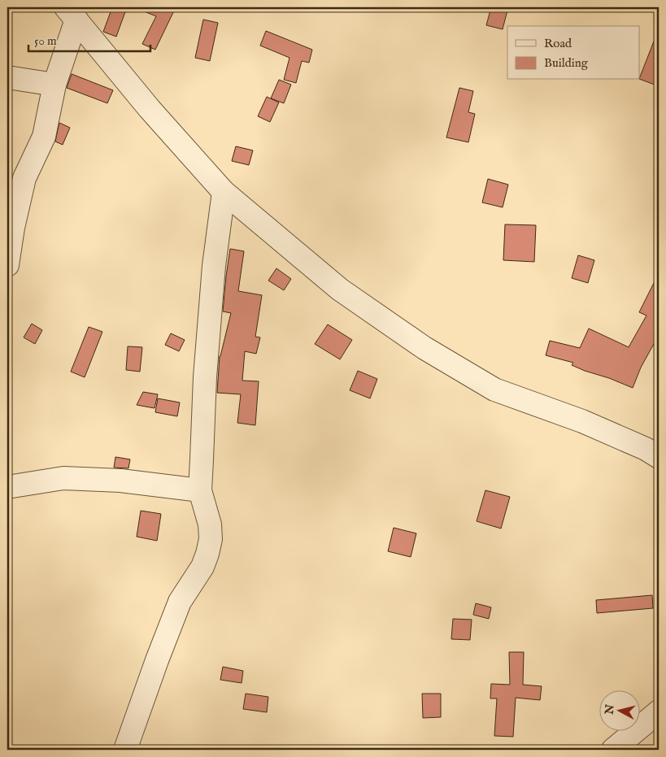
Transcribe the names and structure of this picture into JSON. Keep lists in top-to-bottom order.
{
  "legend": ["Road", "Building"],
  "scale_bar": "50 m",
  "north": "left"
}
